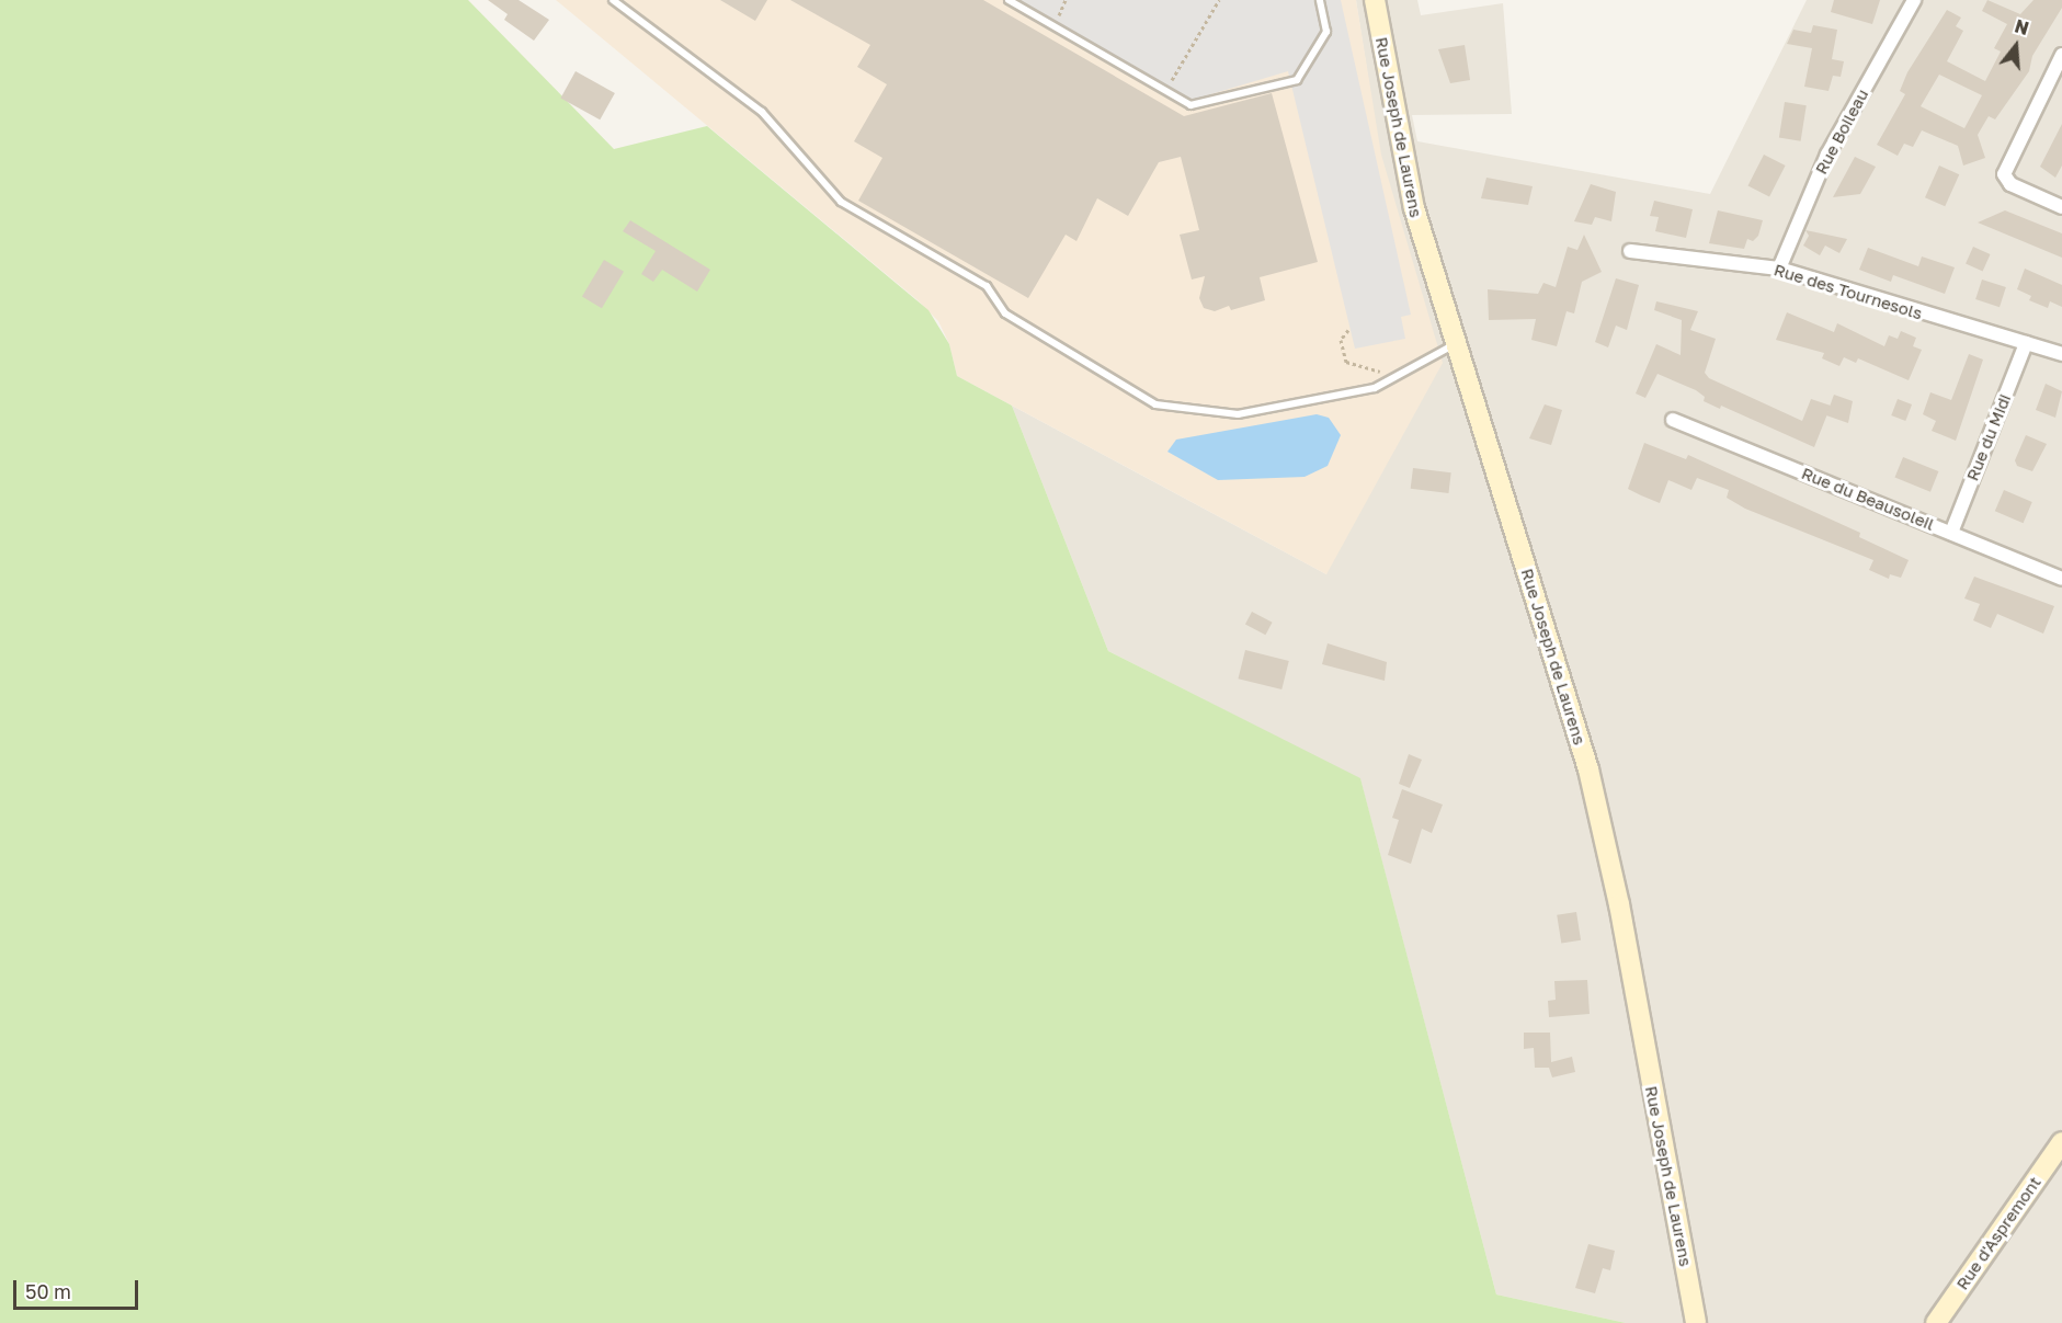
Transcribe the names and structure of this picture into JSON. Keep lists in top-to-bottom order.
{
  "streets": {
    "main road": ["Rue Joseph de Laurens", "Rue d'Aspremont"],
    "street": [
      "Rue Boileau",
      "Rue des Tournesols",
      "Rue du Midi",
      "Rue du Beausoleil"
    ]
  },
  "crossings": [
    ["Rue Boileau", "Rue des Tournesols"],
    ["Rue des Tournesols", "Rue du Midi"],
    ["Rue du Midi", "Rue du Beausoleil"]
  ],
  "scale_bar": "50 m",
  "north": "top"
}
